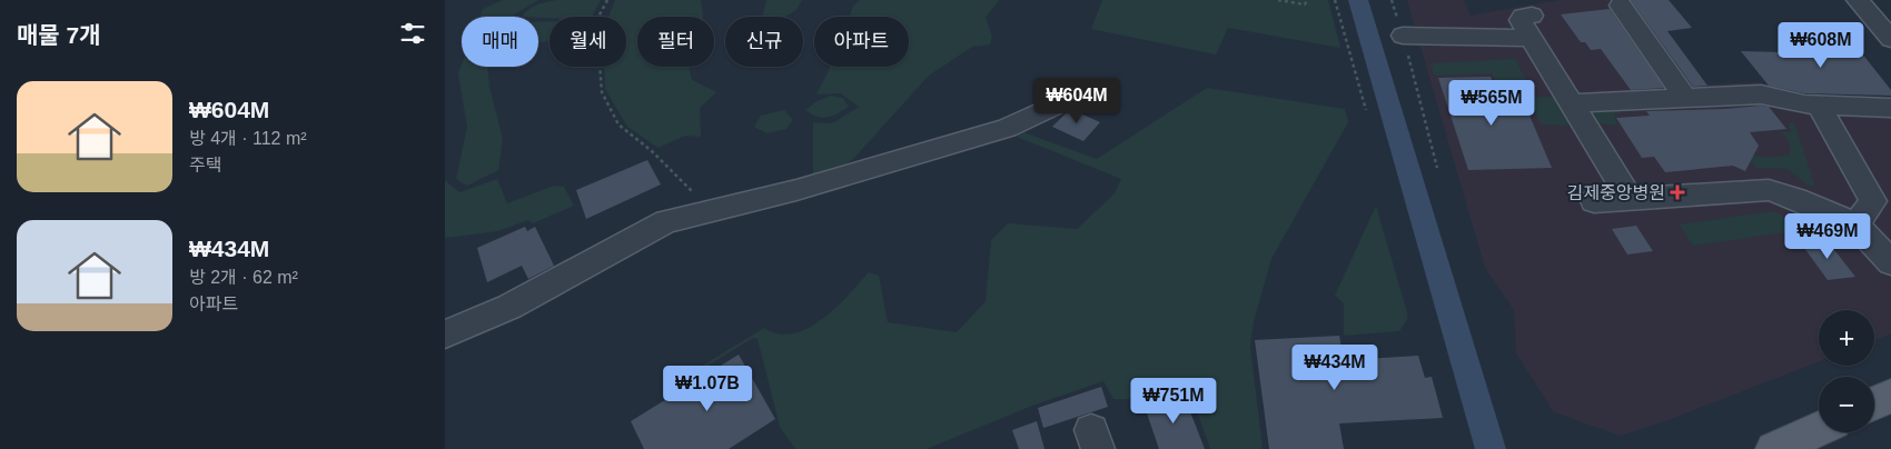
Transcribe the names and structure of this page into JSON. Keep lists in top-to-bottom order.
{
  "places": {
    "health": ["김제중앙병원"]
  },
  "page": {
    "heading": "매물 7개",
    "chip": [
      "매매",
      "월세",
      "필터",
      "신규",
      "아파트"
    ],
    "price": [
      "₩608M",
      "₩604M",
      "₩565M",
      "₩469M",
      "₩434M",
      "₩1.07B",
      "₩751M"
    ],
    "list": [
      {
        "name": "₩604M",
        "note": "방 4개 · 112 m² · 주택"
      },
      {
        "name": "₩434M",
        "note": "방 2개 · 62 m² · 아파트"
      }
    ],
    "map_buttons": ["+", "−"]
  }
}
